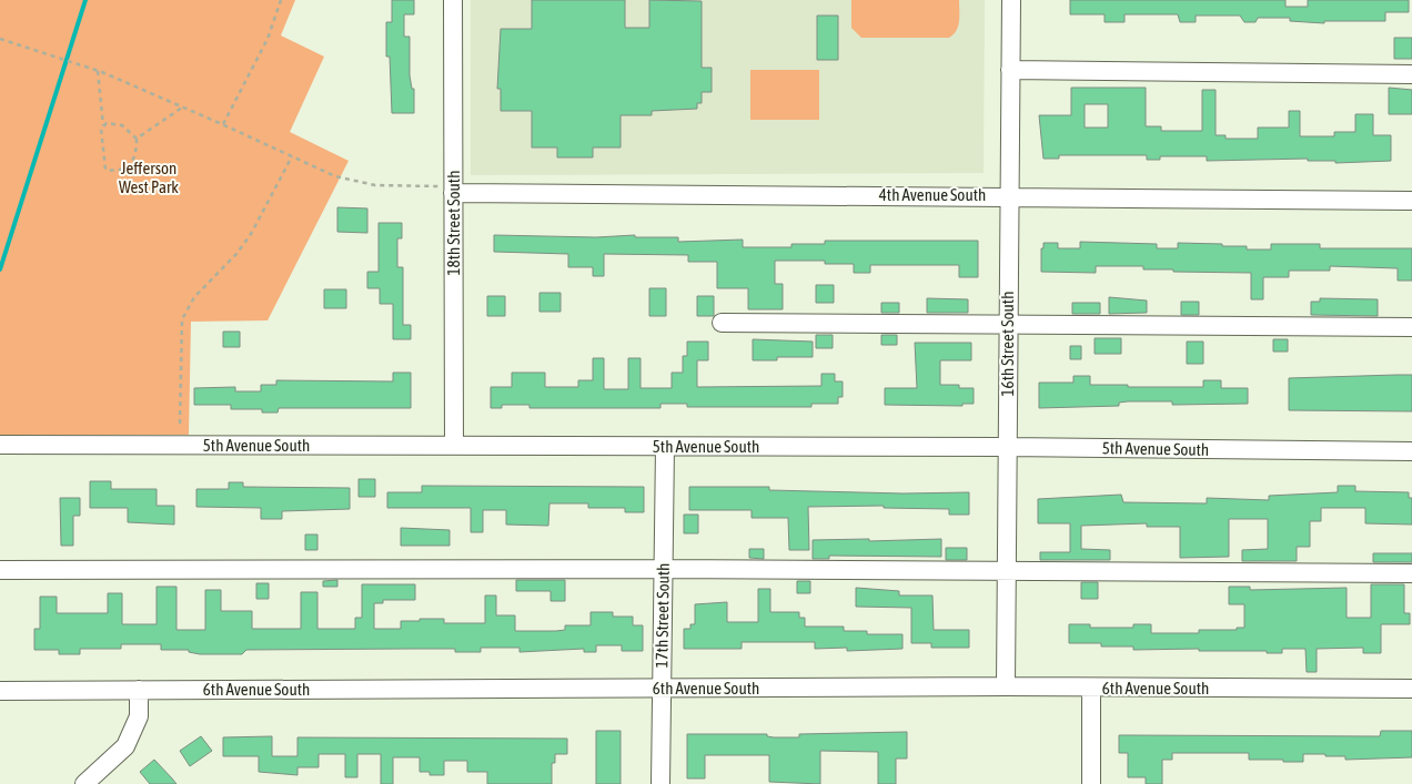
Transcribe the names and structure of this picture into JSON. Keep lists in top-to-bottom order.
{
  "streets": {
    "street": [
      "4th Avenue South",
      "18th Street South",
      "16th Street South",
      "5th Avenue South",
      "17th Street South",
      "6th Avenue South"
    ]
  },
  "crossings": [
    ["4th Avenue South", "18th Street South"],
    ["4th Avenue South", "16th Street South"],
    ["18th Street South", "5th Avenue South"],
    ["16th Street South", "5th Avenue South"],
    ["16th Street South", "6th Avenue South"],
    ["5th Avenue South", "17th Street South"],
    ["17th Street South", "6th Avenue South"]
  ],
  "parks": ["Jefferson West Park"]
}
